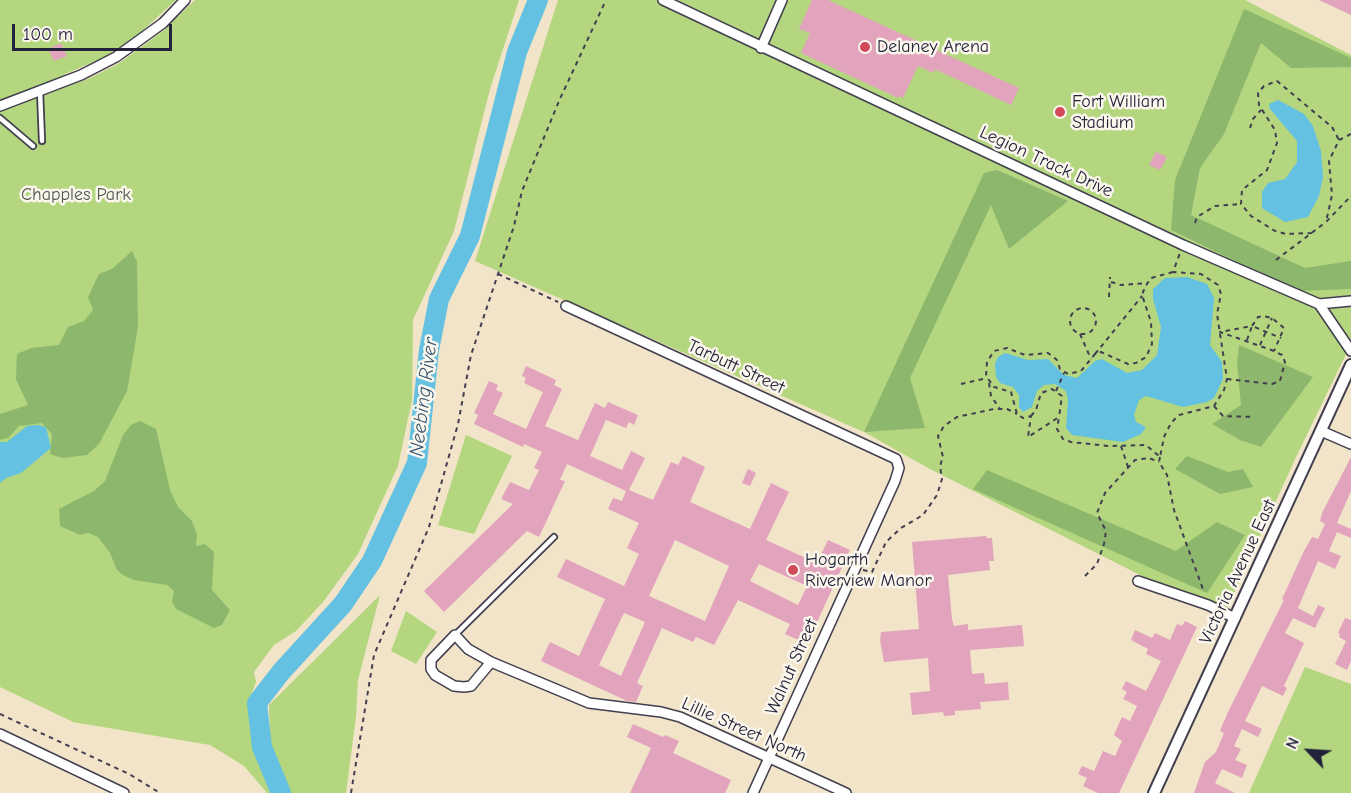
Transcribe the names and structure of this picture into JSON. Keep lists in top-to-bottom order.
{
  "streets": {
    "street": [
      "Legion Track Drive",
      "Tarbutt Street",
      "Victoria Avenue East",
      "Walnut Street",
      "Lillie Street North"
    ]
  },
  "crossings": [
    ["Tarbutt Street", "Walnut Street"],
    ["Walnut Street", "Lillie Street North"]
  ],
  "water": ["Neebing River"],
  "parks": ["Chapples Park"],
  "places": ["Delaney Arena", "Fort William Stadium", "Hogarth Riverview Manor"],
  "scale_bar": "100 m",
  "north": "top left"
}
